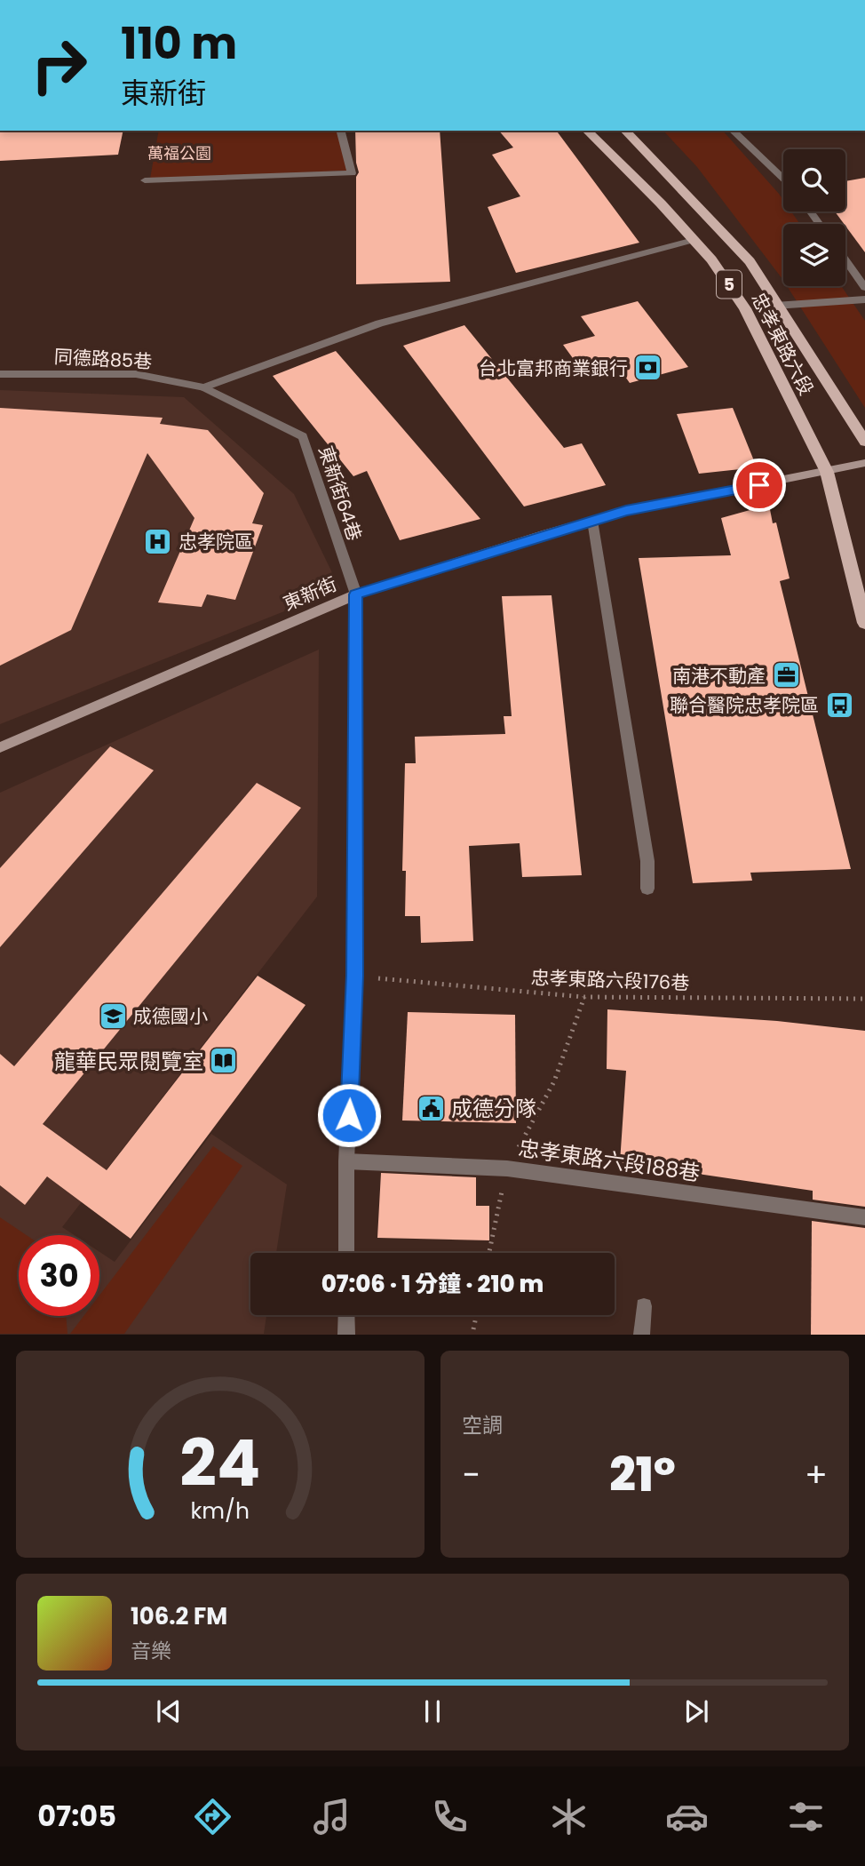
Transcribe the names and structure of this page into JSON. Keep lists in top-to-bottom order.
{
  "streets": {
    "main road": ["5", "忠孝東路六段"],
    "street": [
      "同德路85巷",
      "東新街64巷",
      "東新街",
      "忠孝東路六段188巷"
    ],
    "path": ["忠孝東路六段176巷"]
  },
  "crossings": [
    ["忠孝東路六段", "東新街"],
    ["同德路85巷", "東新街64巷"],
    ["東新街64巷", "東新街"],
    ["東新街64巷", "忠孝東路六段176巷"],
    ["東新街64巷", "忠孝東路六段188巷"]
  ],
  "parks": ["萬福公園"],
  "places": {
    "bank": ["台北富邦商業銀行"],
    "hospital": ["忠孝院區"],
    "office": ["南港不動產"],
    "bus stop": ["聯合醫院忠孝院區"],
    "school or university": ["成德國小"],
    "library": ["龍華民眾閱覽室"],
    "public building": ["成德分隊"]
  },
  "page": {
    "turn": ["110 m", "東新街"],
    "limit": "30",
    "trip": "07:06 · 1 分鐘 · 210 m",
    "tile": "空調",
    "heat": ["−", "21°", "+"],
    "song": ["106.2 FM", "音樂"],
    "tabs": "07:05",
    "gauge": ["24", "km/h"]
  }
}
